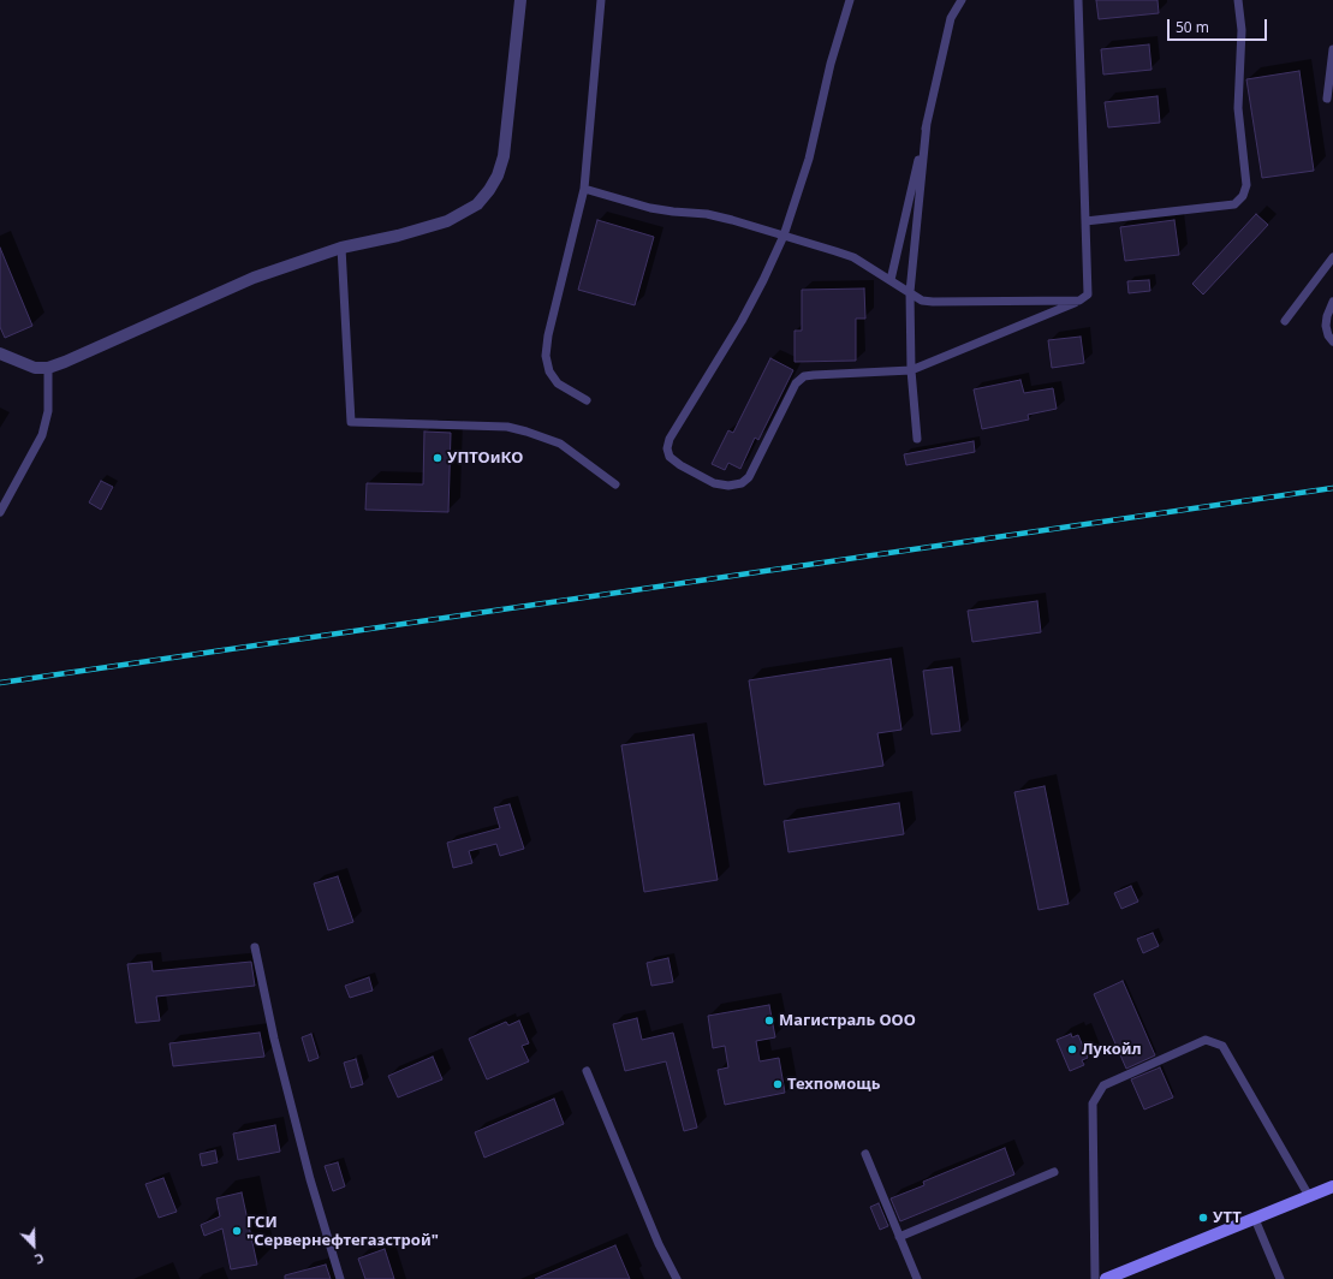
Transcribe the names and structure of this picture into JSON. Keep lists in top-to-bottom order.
{
  "places": [
    "УПТОиКО",
    "Магистраль ООО",
    "Лукойл",
    "Техпомощь",
    "УТТ",
    "ГСИ \"Сервернефтегазстрой\""
  ],
  "scale_bar": "50 m",
  "north": "bottom right"
}
